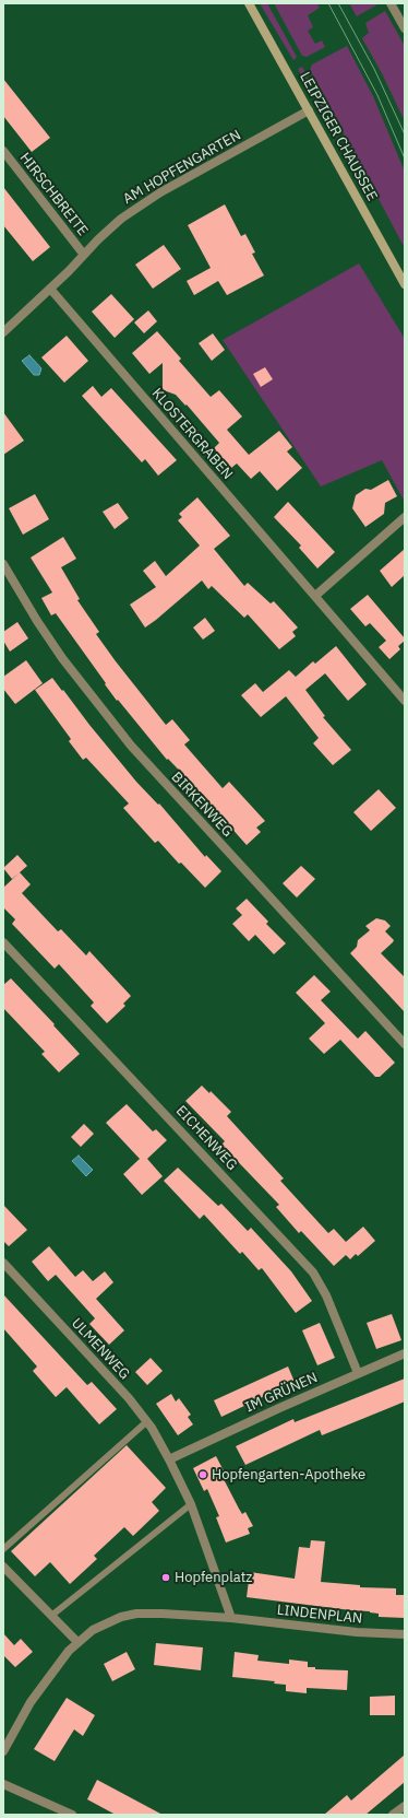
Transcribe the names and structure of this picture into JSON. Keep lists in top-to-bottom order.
{
  "streets": {
    "main road": ["LEIPZIGER CHAUSSEE"],
    "street": [
      "AM HOPFENGARTEN",
      "HIRSCHBREITE",
      "KLOSTERGRABEN",
      "BIRKENWEG",
      "EICHENWEG",
      "ULMENWEG",
      "IM GRÜNEN",
      "LINDENPLAN"
    ]
  },
  "crossings": [
    ["LEIPZIGER CHAUSSEE", "AM HOPFENGARTEN"],
    ["AM HOPFENGARTEN", "HIRSCHBREITE"],
    ["AM HOPFENGARTEN", "KLOSTERGRABEN"],
    ["EICHENWEG", "IM GRÜNEN"],
    ["ULMENWEG", "IM GRÜNEN"]
  ],
  "places": ["Hopfengarten-Apotheke", "Hopfenplatz"]
}
